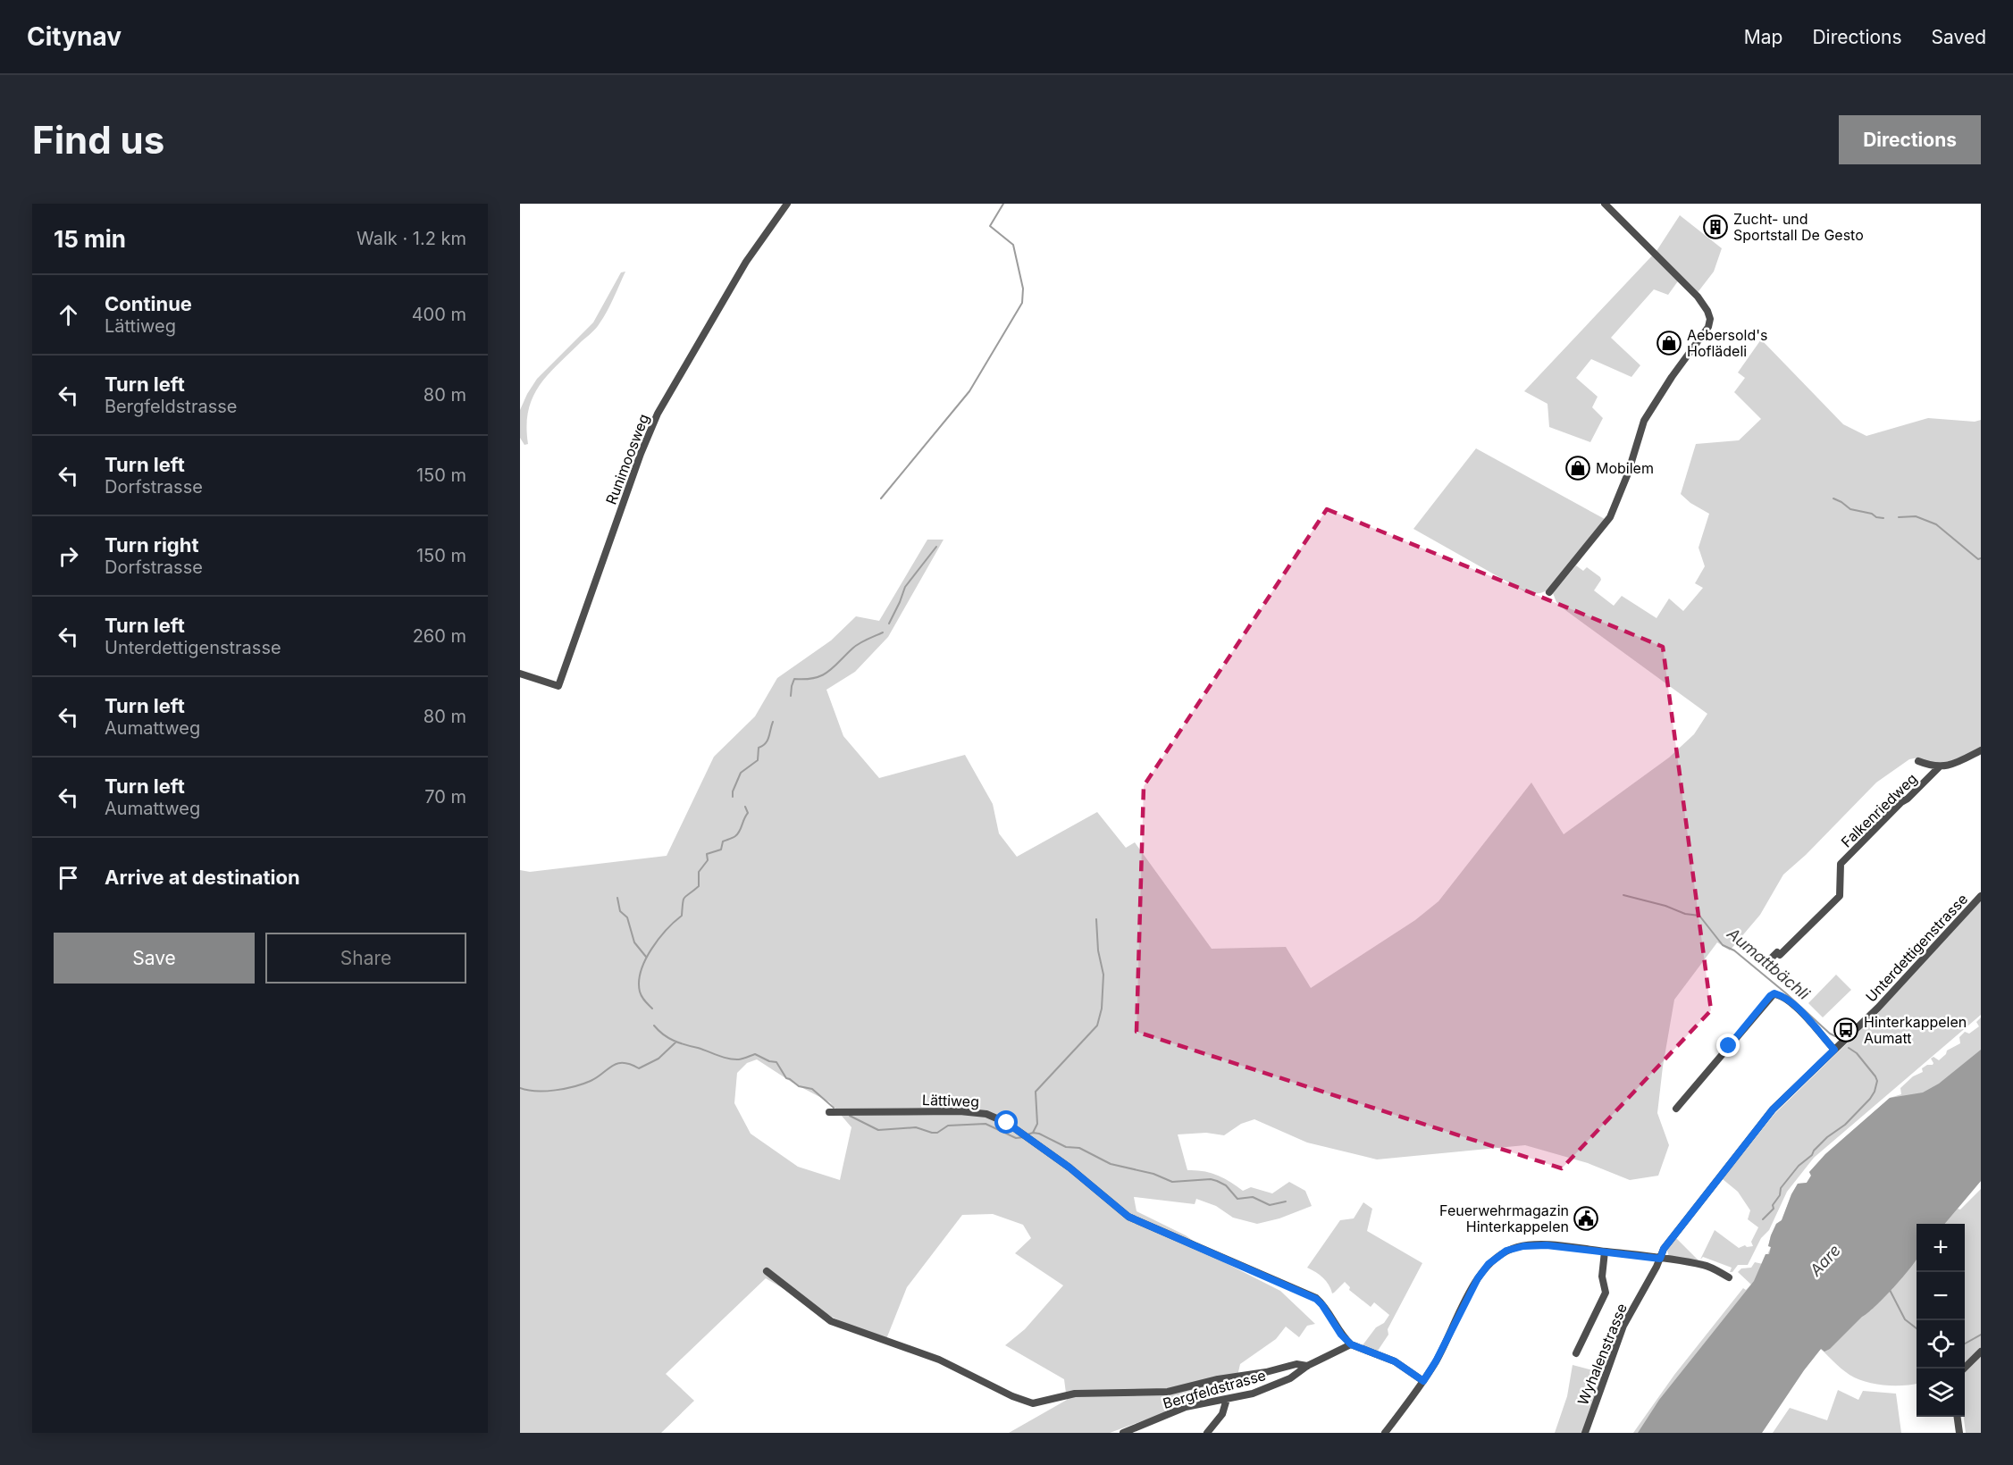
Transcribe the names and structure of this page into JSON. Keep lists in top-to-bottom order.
{
  "streets": {
    "street": [
      "Runimoosweg",
      "Falkenriedweg",
      "Unterdettigenstrasse",
      "Lättiweg",
      "Wyhalenstrasse",
      "Bergfeldstrasse"
    ]
  },
  "crossings": [
    ["Unterdettigenstrasse", "Wyhalenstrasse"],
    ["Lättiweg", "Bergfeldstrasse"]
  ],
  "water": ["Aumattbächli", "Aare"],
  "places": {
    "building": ["Zucht- und Sportstall De Gesto"],
    "shop": ["Aebersold's Hoflädeli", "Mobilem"],
    "bus stop": ["Hinterkappelen Aumatt"],
    "public building": ["Feuerwehrmagazin Hinterkappelen"]
  },
  "page": {
    "header": "Citynav",
    "nav": ["Map", "Directions", "Saved"],
    "buttons": [
      "Directions",
      ["Save", "Share"]
    ],
    "title": "Find us",
    "heading": ["15 min", "Walk · 1.2 km"],
    "list": [
      ["Continue", "Lättiweg", "400 m"],
      ["Turn left", "Bergfeldstrasse", "80 m"],
      ["Turn left", "Dorfstrasse", "150 m"],
      ["Turn right", "Dorfstrasse", "150 m"],
      ["Turn left", "Unterdettigenstrasse", "260 m"],
      ["Turn left", "Aumattweg", "80 m"],
      ["Turn left", "Aumattweg", "70 m"],
      "Arrive at destination"
    ],
    "map_buttons": ["+", "−"]
  }
}
